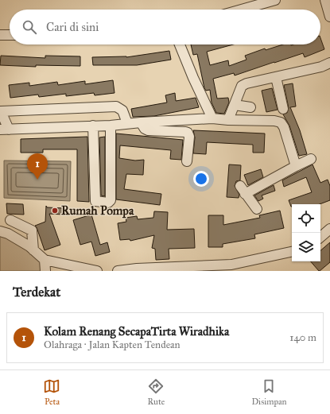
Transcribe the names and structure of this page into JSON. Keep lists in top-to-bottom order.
{
  "places": ["Rumah Pompa"],
  "page": {
    "search": "Cari di sini",
    "pins": "1",
    "heading": "Terdekat",
    "list": [
      {
        "mark": "1",
        "name": "Kolam Renang SecapaTirta Wiradhika",
        "note": "Olahraga · Jalan Kapten Tendean",
        "value": "140 m"
      }
    ],
    "nav": ["Peta", "Rute", "Disimpan"]
  }
}
